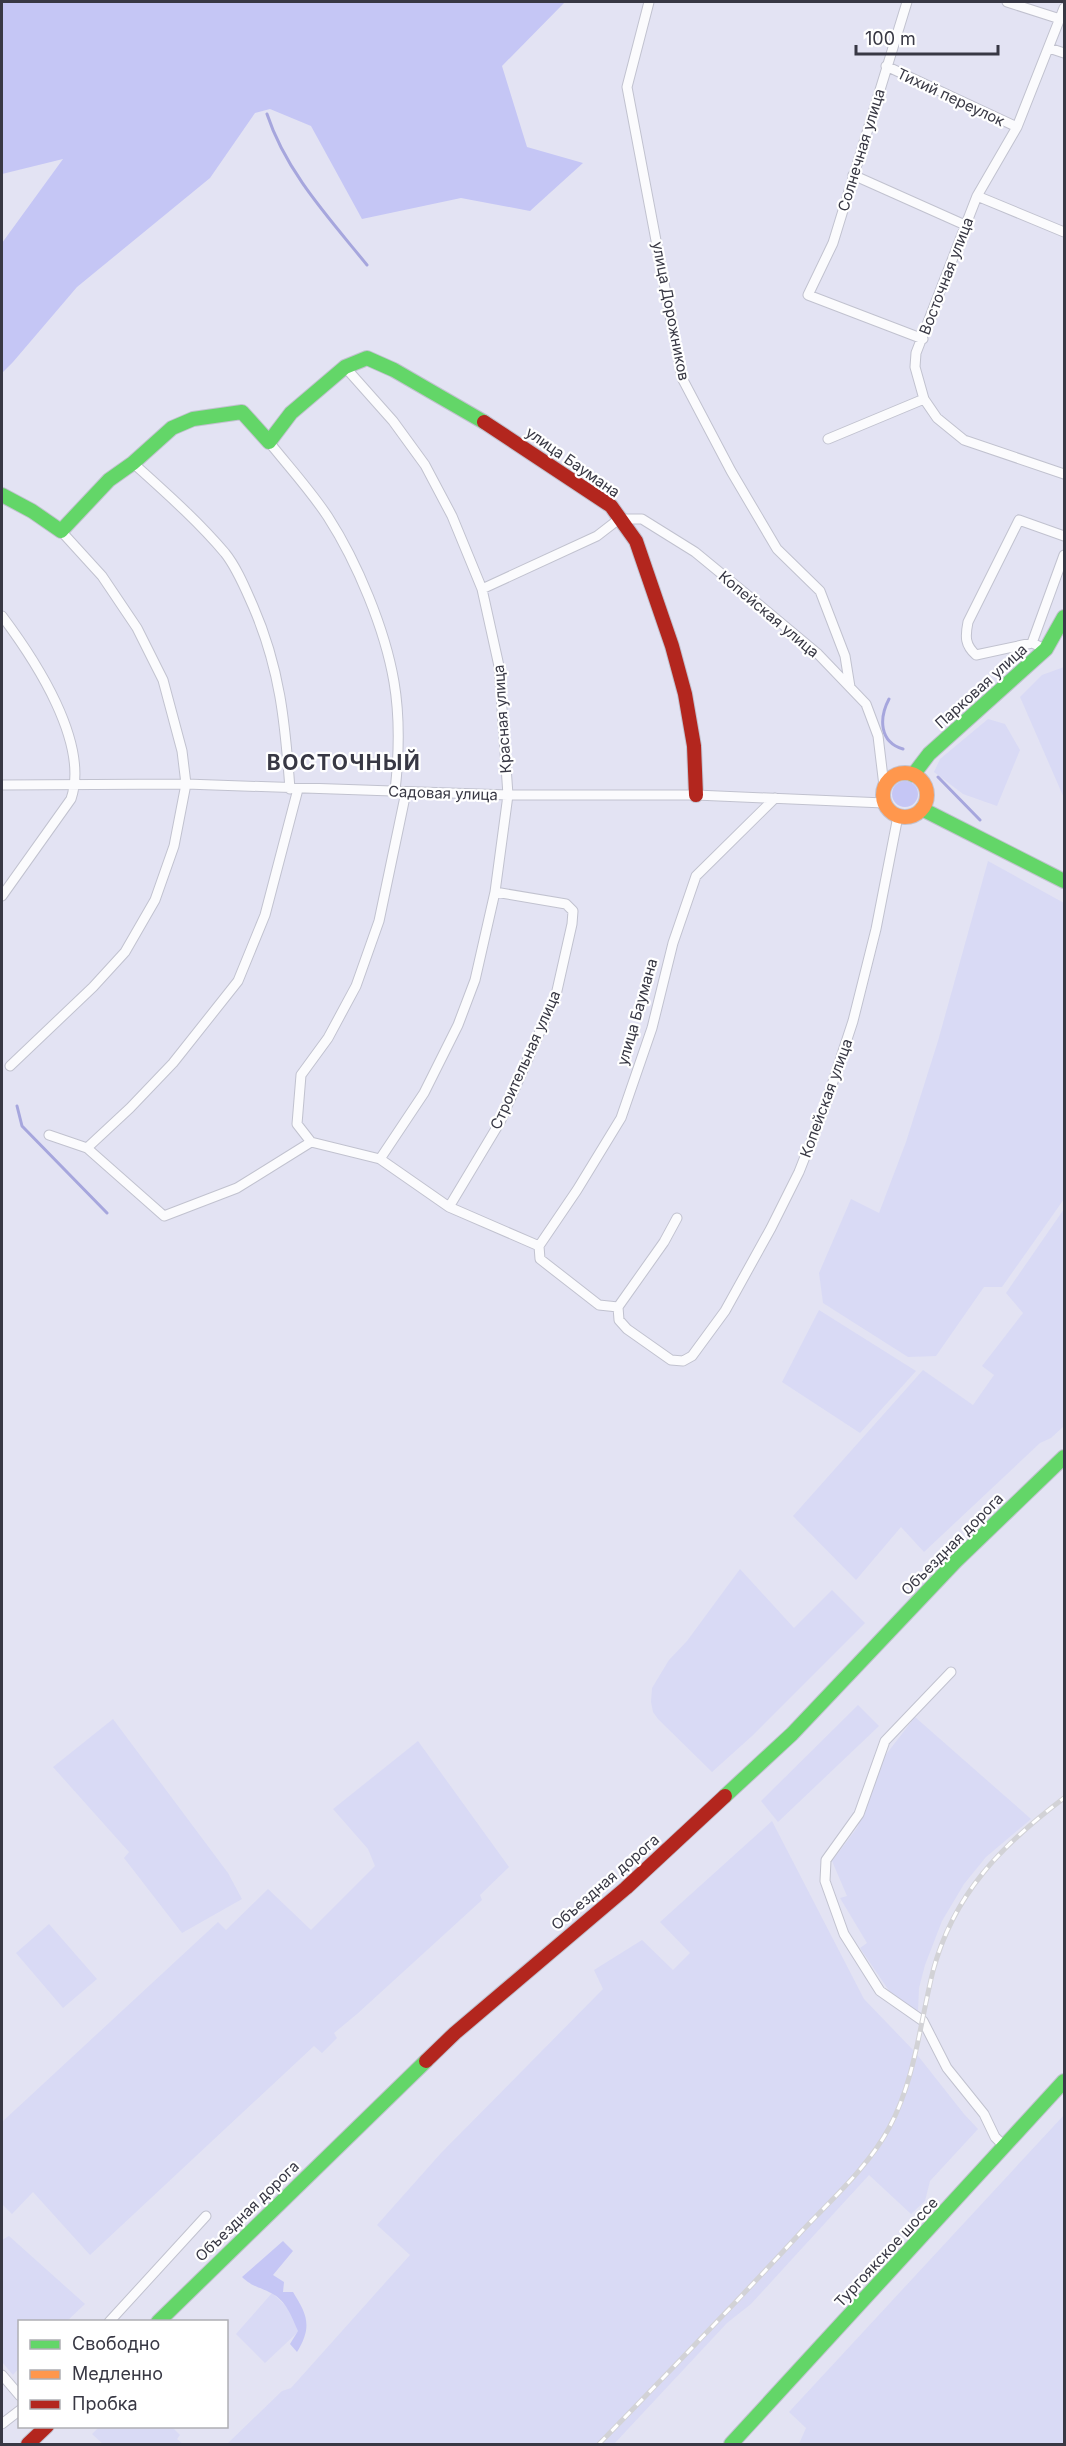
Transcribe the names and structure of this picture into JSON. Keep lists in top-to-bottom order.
{
  "streets": {
    "main road": [
      "улица Баумана",
      "Парковая улица",
      "Объездная дорога",
      "Тургоякское шоссе"
    ],
    "street": [
      "Тихий переулок",
      "Солнечная улица",
      "Восточная улица",
      "улица Дорожников",
      "Копейская улица",
      "Красная улица",
      "Садовая улица",
      "Строительная улица"
    ]
  },
  "crossings": [
    ["Тихий переулок", "Солнечная улица"],
    ["Тихий переулок", "Восточная улица"],
    ["Солнечная улица", "Восточная улица"],
    ["улица Дорожников", "Копейская улица"],
    ["улица Баумана", "Копейская улица"],
    ["улица Баумана", "Красная улица"],
    ["улица Баумана", "Садовая улица"],
    ["Копейская улица", "Парковая улица"],
    ["Копейская улица", "Садовая улица"],
    ["Парковая улица", "Садовая улица"],
    ["Красная улица", "Садовая улица"],
    ["Красная улица", "Строительная улица"]
  ],
  "districts": ["ВОСТОЧНЫЙ"],
  "legend": ["Свободно", "Медленно", "Пробка"],
  "scale_bar": "100 m"
}
